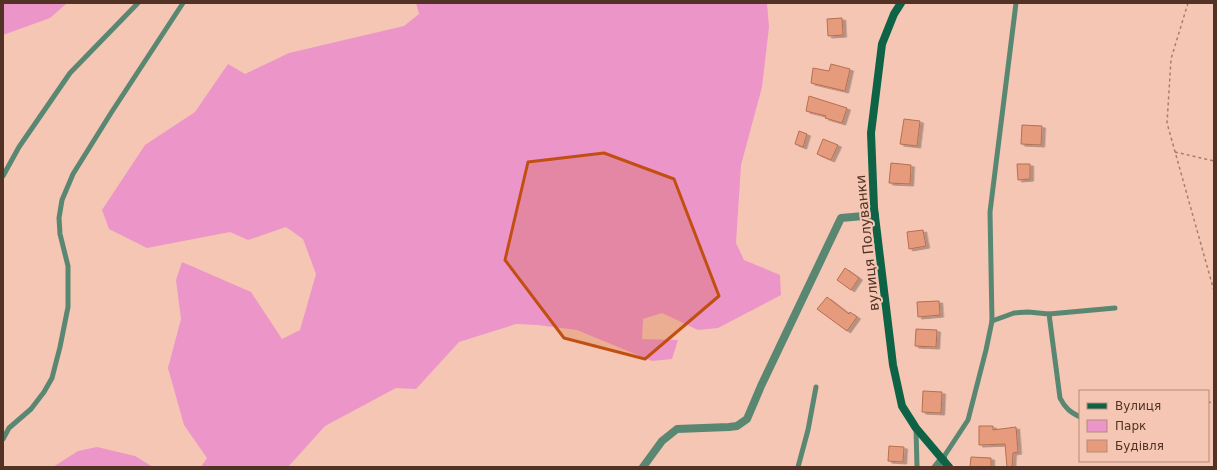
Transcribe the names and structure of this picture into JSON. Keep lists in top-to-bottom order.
{
  "streets": {
    "street": ["вулиця Полуванки"]
  },
  "legend": ["Вулиця", "Парк", "Будівля"]
}
